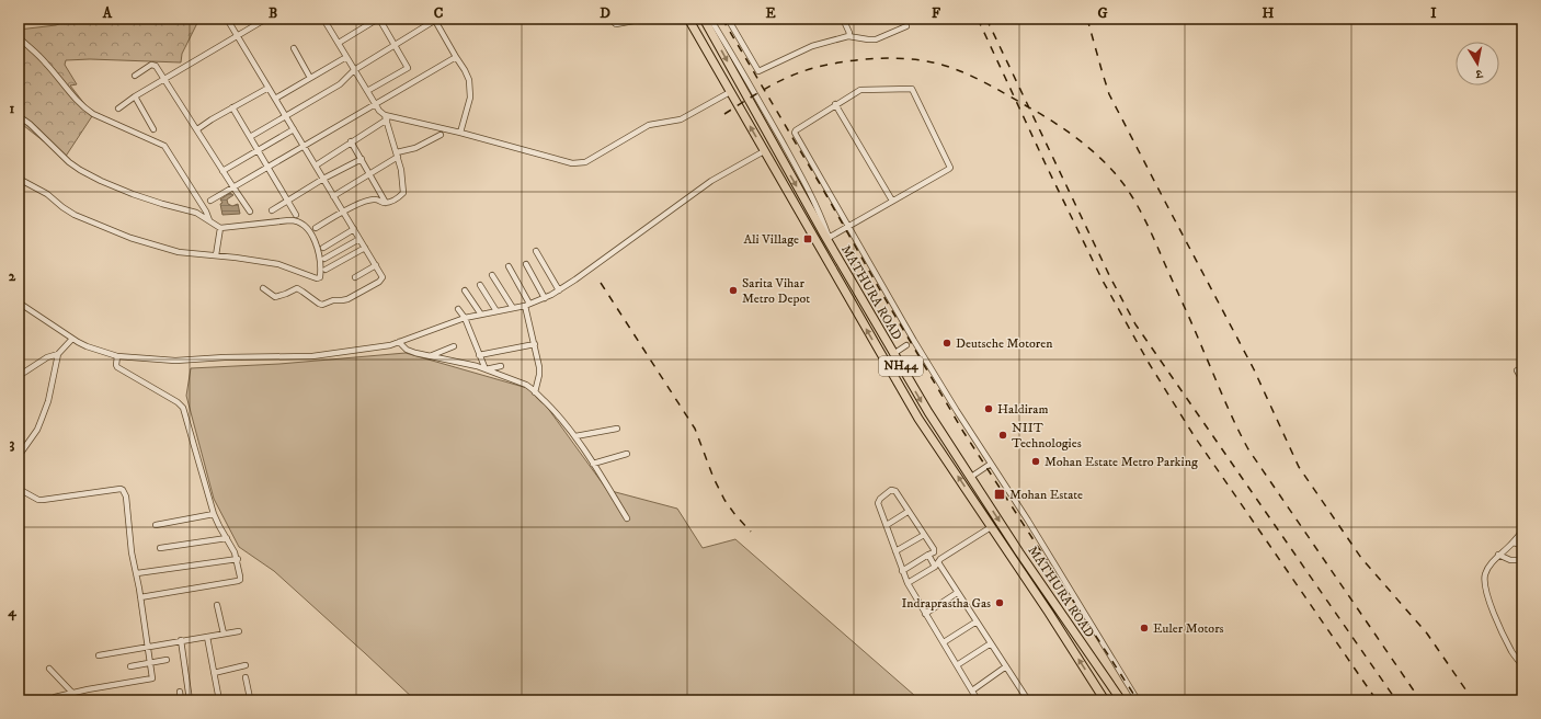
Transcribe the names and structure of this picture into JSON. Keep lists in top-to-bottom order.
{
  "streets": {
    "highway": ["MATHURA ROAD", "NH44"]
  },
  "places": {
    "transit": ["Ali Village", "Mohan Estate"],
    "other": [
      "Sarita Vihar Metro Depot",
      "Deutsche Motoren",
      "Haldiram",
      "NIIT Technologies",
      "Mohan Estate Metro Parking",
      "Indraprastha Gas",
      "Euler Motors"
    ]
  },
  "north": "bottom",
  "grid": {
    "columns": [
      "A",
      "B",
      "C",
      "D",
      "E",
      "F",
      "G",
      "H",
      "I"
    ],
    "rows": [
      "1",
      "2",
      "3",
      "4"
    ]
  }
}
